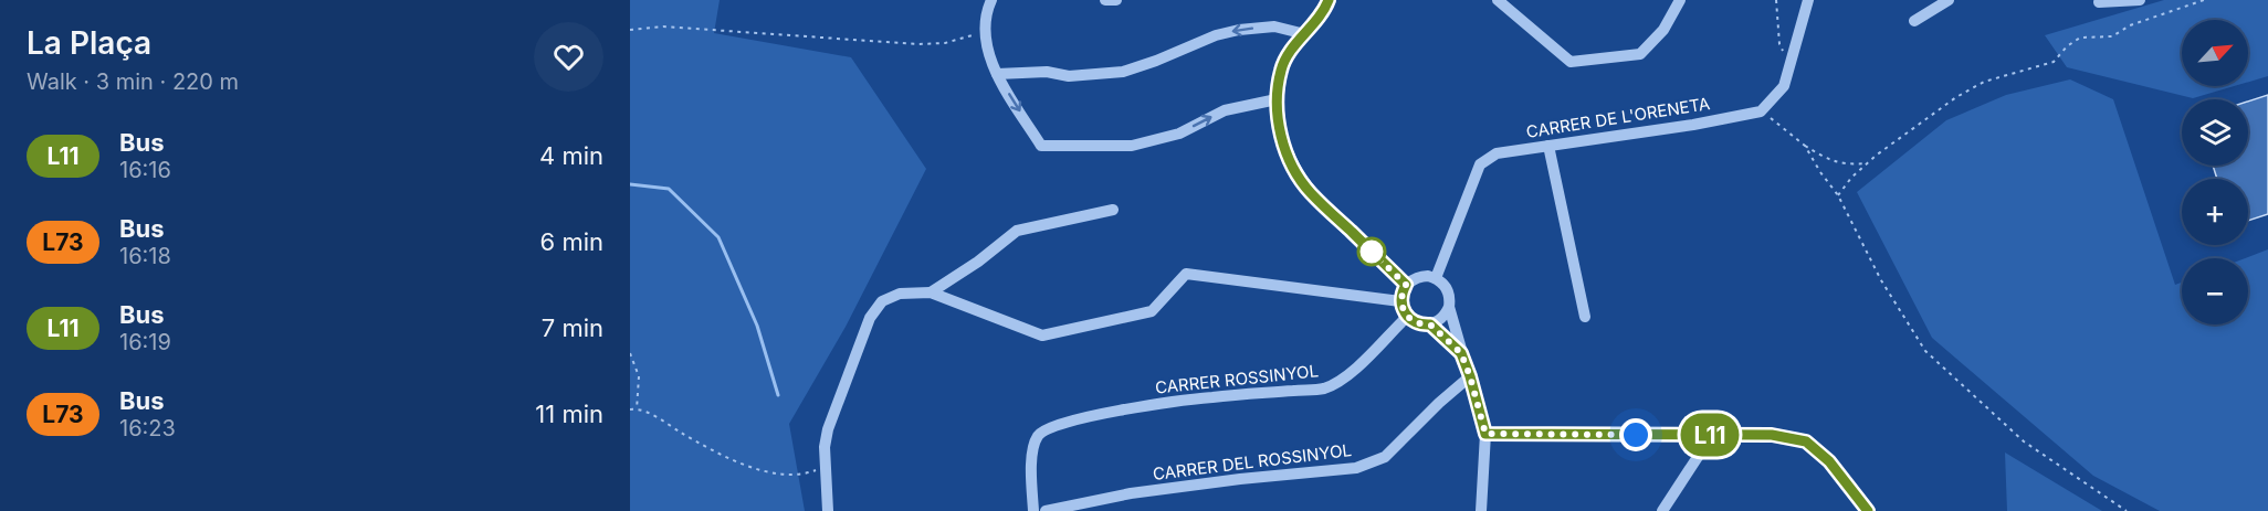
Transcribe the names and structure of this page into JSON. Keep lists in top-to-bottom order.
{
  "streets": {
    "street": ["CARRER DE L'ORENETA", "CARRER ROSSINYOL", "CARRER DEL ROSSINYOL"]
  },
  "crossings": [
    ["CARRER DE L'ORENETA", "CARRER ROSSINYOL"]
  ],
  "lines": ["bus line L11"],
  "north": "top right",
  "page": {
    "heading": ["La Plaça", "Walk · 3 min · 220 m"],
    "on_map": "L11",
    "map_buttons": ["+", "−"],
    "list": [
      {
        "mark": "L11",
        "name": "Bus",
        "note": "16:16",
        "value": "4 min"
      },
      {
        "mark": "L73",
        "name": "Bus",
        "note": "16:18",
        "value": "6 min"
      },
      {
        "mark": "L11",
        "name": "Bus",
        "note": "16:19",
        "value": "7 min"
      },
      {
        "mark": "L73",
        "name": "Bus",
        "note": "16:23",
        "value": "11 min"
      }
    ]
  }
}
